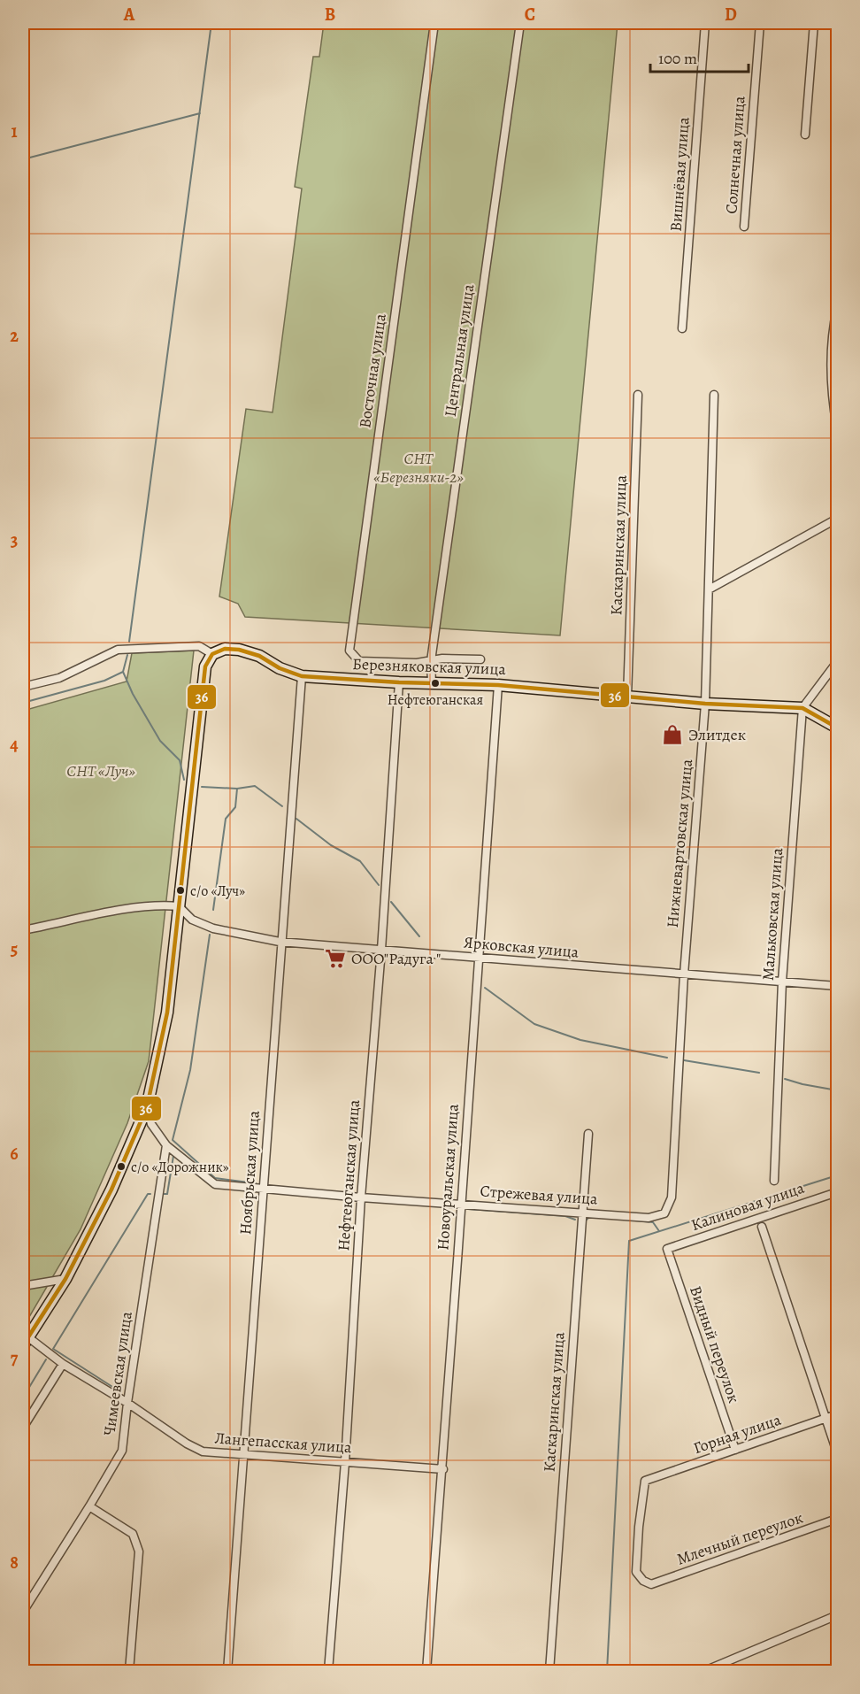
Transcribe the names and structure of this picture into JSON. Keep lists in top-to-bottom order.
{
  "streets": {
    "street": [
      "Солнечная улица",
      "Вишнёвая улица",
      "Центральная улица",
      "Восточная улица",
      "Каскаринская улица",
      "Березняковская улица",
      "Нижневартовская улица",
      "Мальковская улица",
      "Ярковская улица",
      "Ноябрьская улица",
      "Нефтеюганская улица",
      "Новоуральская улица",
      "Стрежевая улица",
      "Калиновая улица",
      "Видный переулок",
      "Чимеевская улица",
      "Горная улица",
      "Лангепасская улица",
      "Млечный переулок"
    ]
  },
  "crossings": [
    ["Центральная улица", "Восточная улица"],
    ["Центральная улица", "Березняковская улица"],
    ["Каскаринская улица", "Березняковская улица"],
    ["Каскаринская улица", "Стрежевая улица"],
    ["Березняковская улица", "Нижневартовская улица"],
    ["Березняковская улица", "Мальковская улица"],
    ["Березняковская улица", "Ноябрьская улица"],
    ["Березняковская улица", "Нефтеюганская улица"],
    ["Березняковская улица", "Новоуральская улица"],
    ["Нижневартовская улица", "Ярковская улица"],
    ["Нижневартовская улица", "Стрежевая улица"],
    ["Мальковская улица", "Ярковская улица"],
    ["Ярковская улица", "Ноябрьская улица"],
    ["Ярковская улица", "Нефтеюганская улица"],
    ["Ярковская улица", "Новоуральская улица"],
    ["Ноябрьская улица", "Стрежевая улица"],
    ["Ноябрьская улица", "Лангепасская улица"],
    ["Нефтеюганская улица", "Стрежевая улица"],
    ["Нефтеюганская улица", "Лангепасская улица"],
    ["Новоуральская улица", "Стрежевая улица"],
    ["Новоуральская улица", "Лангепасская улица"],
    ["Стрежевая улица", "Чимеевская улица"],
    ["Калиновая улица", "Видный переулок"],
    ["Видный переулок", "Горная улица"],
    ["Чимеевская улица", "Лангепасская улица"],
    ["Горная улица", "Млечный переулок"]
  ],
  "parks": ["СНТ «Березняки-2»", "СНТ «Луч»"],
  "places": {
    "other": ["Нефтеюганская", "с/о «Луч»", "с/о «Дорожник»"],
    "shop": ["Элитдек"],
    "supermarket": ["ООО\"Радуга \""]
  },
  "lines": ["transit line 36"],
  "scale_bar": "100 m",
  "grid": {
    "columns": [
      "A",
      "B",
      "C",
      "D"
    ],
    "rows": [
      "1",
      "2",
      "3",
      "4",
      "5",
      "6",
      "7",
      "8"
    ]
  }
}
